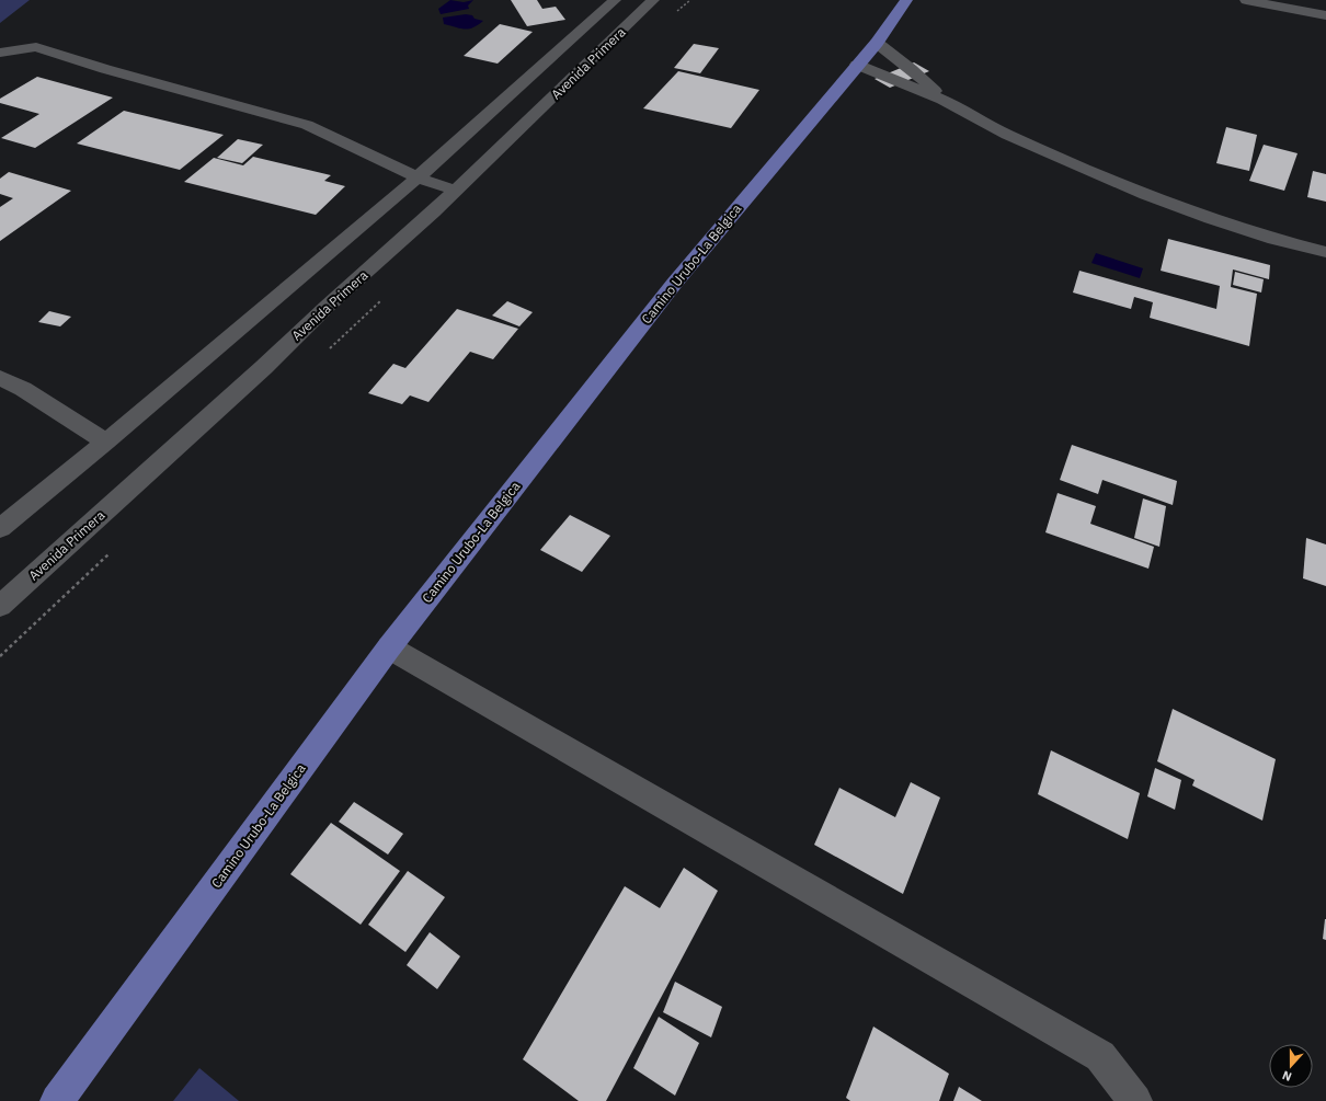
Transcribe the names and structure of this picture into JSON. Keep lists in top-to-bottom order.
{
  "streets": {
    "main road": ["Camino Urubo-La Belgica"],
    "street": ["Avenida Primera"]
  },
  "north": "bottom"
}
